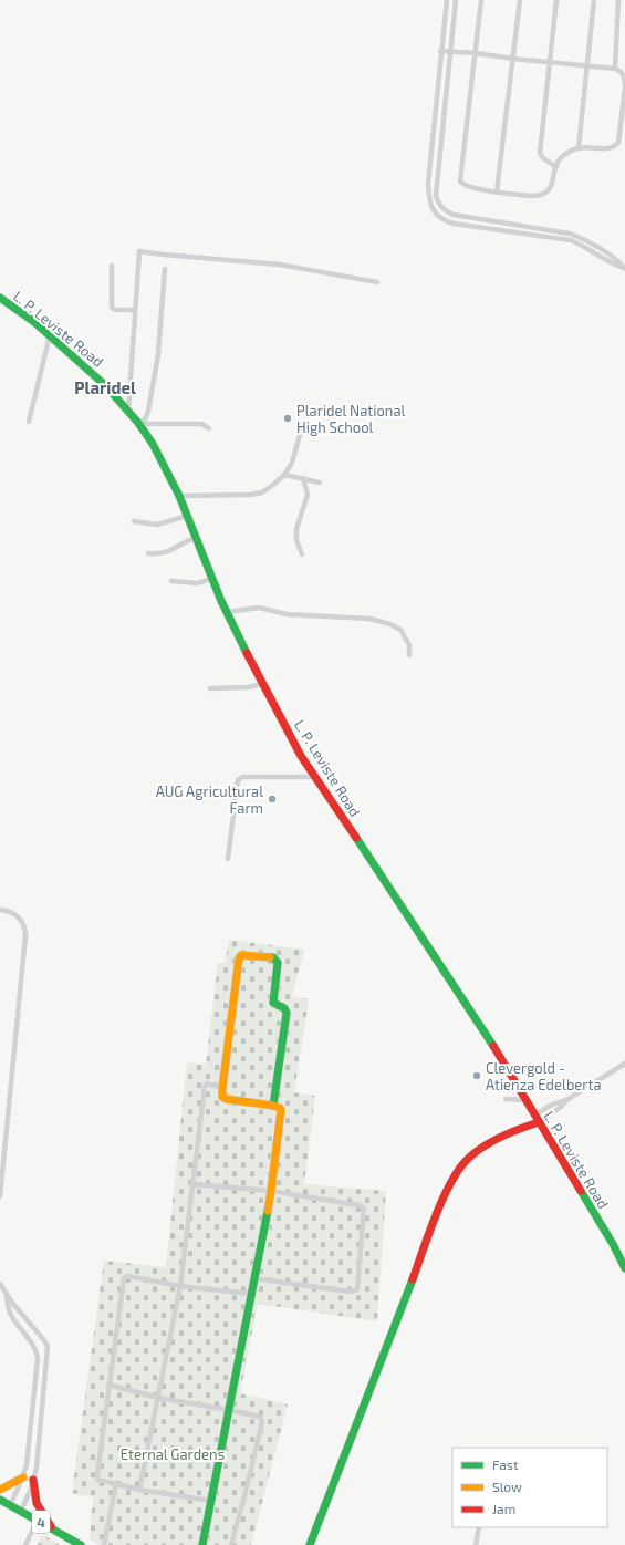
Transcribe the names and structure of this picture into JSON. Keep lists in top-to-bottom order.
{
  "streets": {
    "main road": ["L. P. Leviste Road", "4"]
  },
  "districts": ["Plaridel"],
  "parks": ["Eternal Gardens"],
  "places": ["Plaridel National High School", "AUG Agricultural Farm", "Clevergold - Atienza Edelberta"],
  "legend": ["Fast", "Slow", "Jam"]
}
